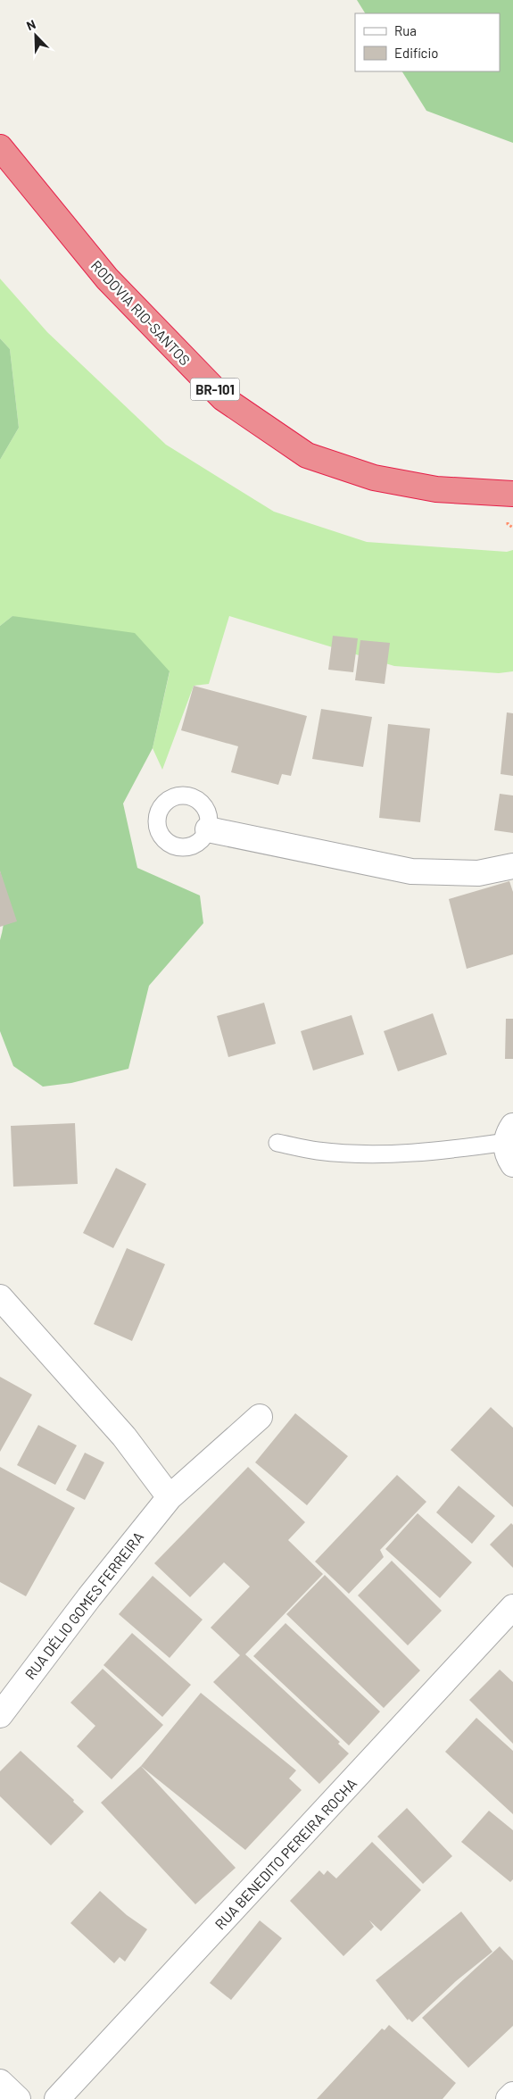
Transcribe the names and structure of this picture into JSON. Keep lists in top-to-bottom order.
{
  "streets": {
    "highway": ["RODOVIA RIO-SANTOS", "BR-101"],
    "street": ["RUA DÉLIO GOMES FERREIRA", "RUA BENEDITO PEREIRA ROCHA"]
  },
  "legend": ["Rua", "Edifício"],
  "north": "top left"
}
